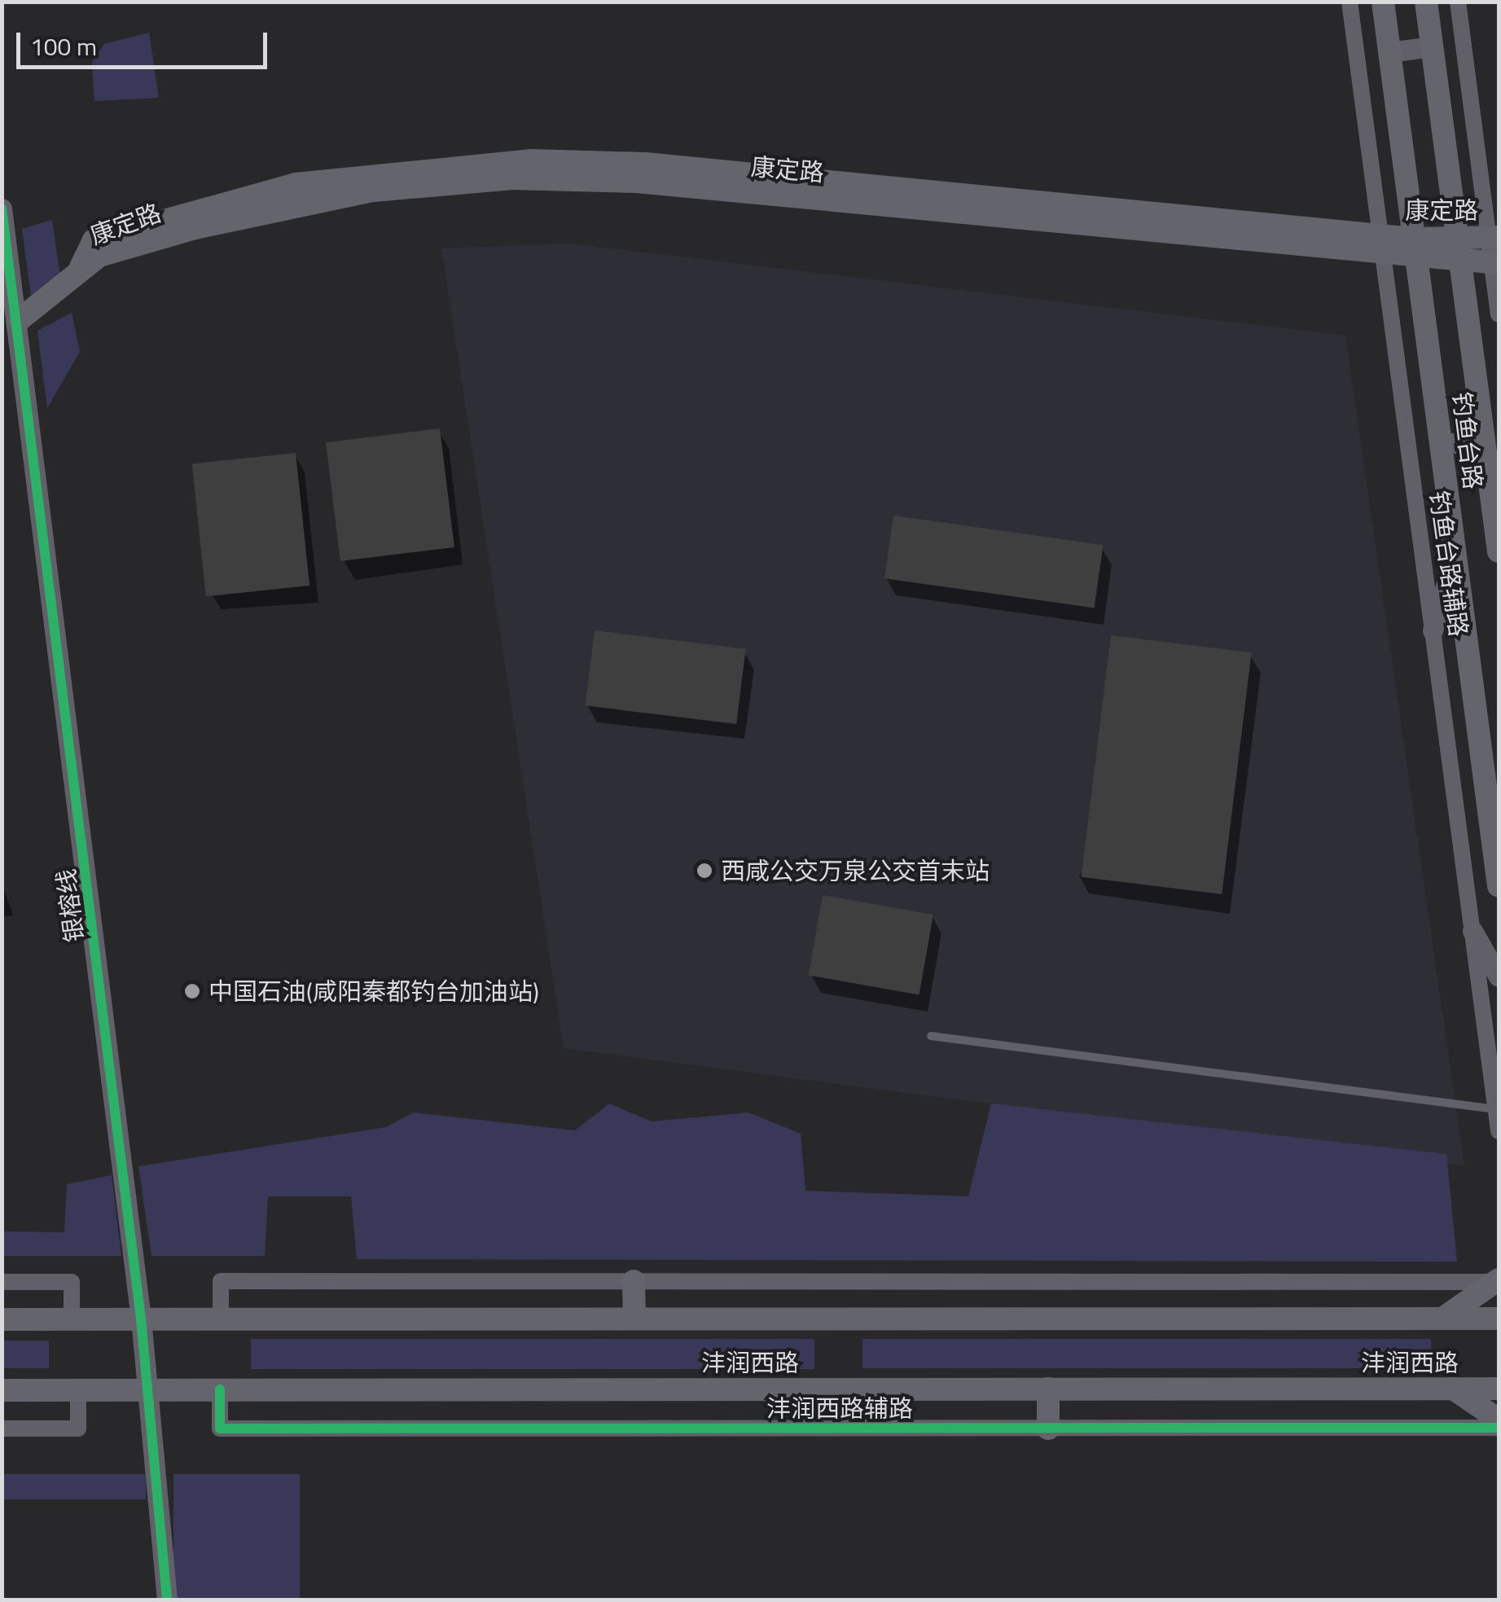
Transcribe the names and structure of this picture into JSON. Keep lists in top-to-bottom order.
{
  "streets": {
    "main road": ["康定路", "钓鱼台路", "沣润西路"],
    "street": ["钓鱼台路辅路", "银榕线", "沣润西路辅路"]
  },
  "crossings": [
    ["康定路", "钓鱼台路"],
    ["康定路", "钓鱼台路辅路"],
    ["康定路", "银榕线"],
    ["银榕线", "沣润西路"],
    ["沣润西路", "沣润西路辅路"]
  ],
  "places": ["西咸公交万泉公交首末站", "中国石油(咸阳秦都钓台加油站)"],
  "scale_bar": "100 m"
}
